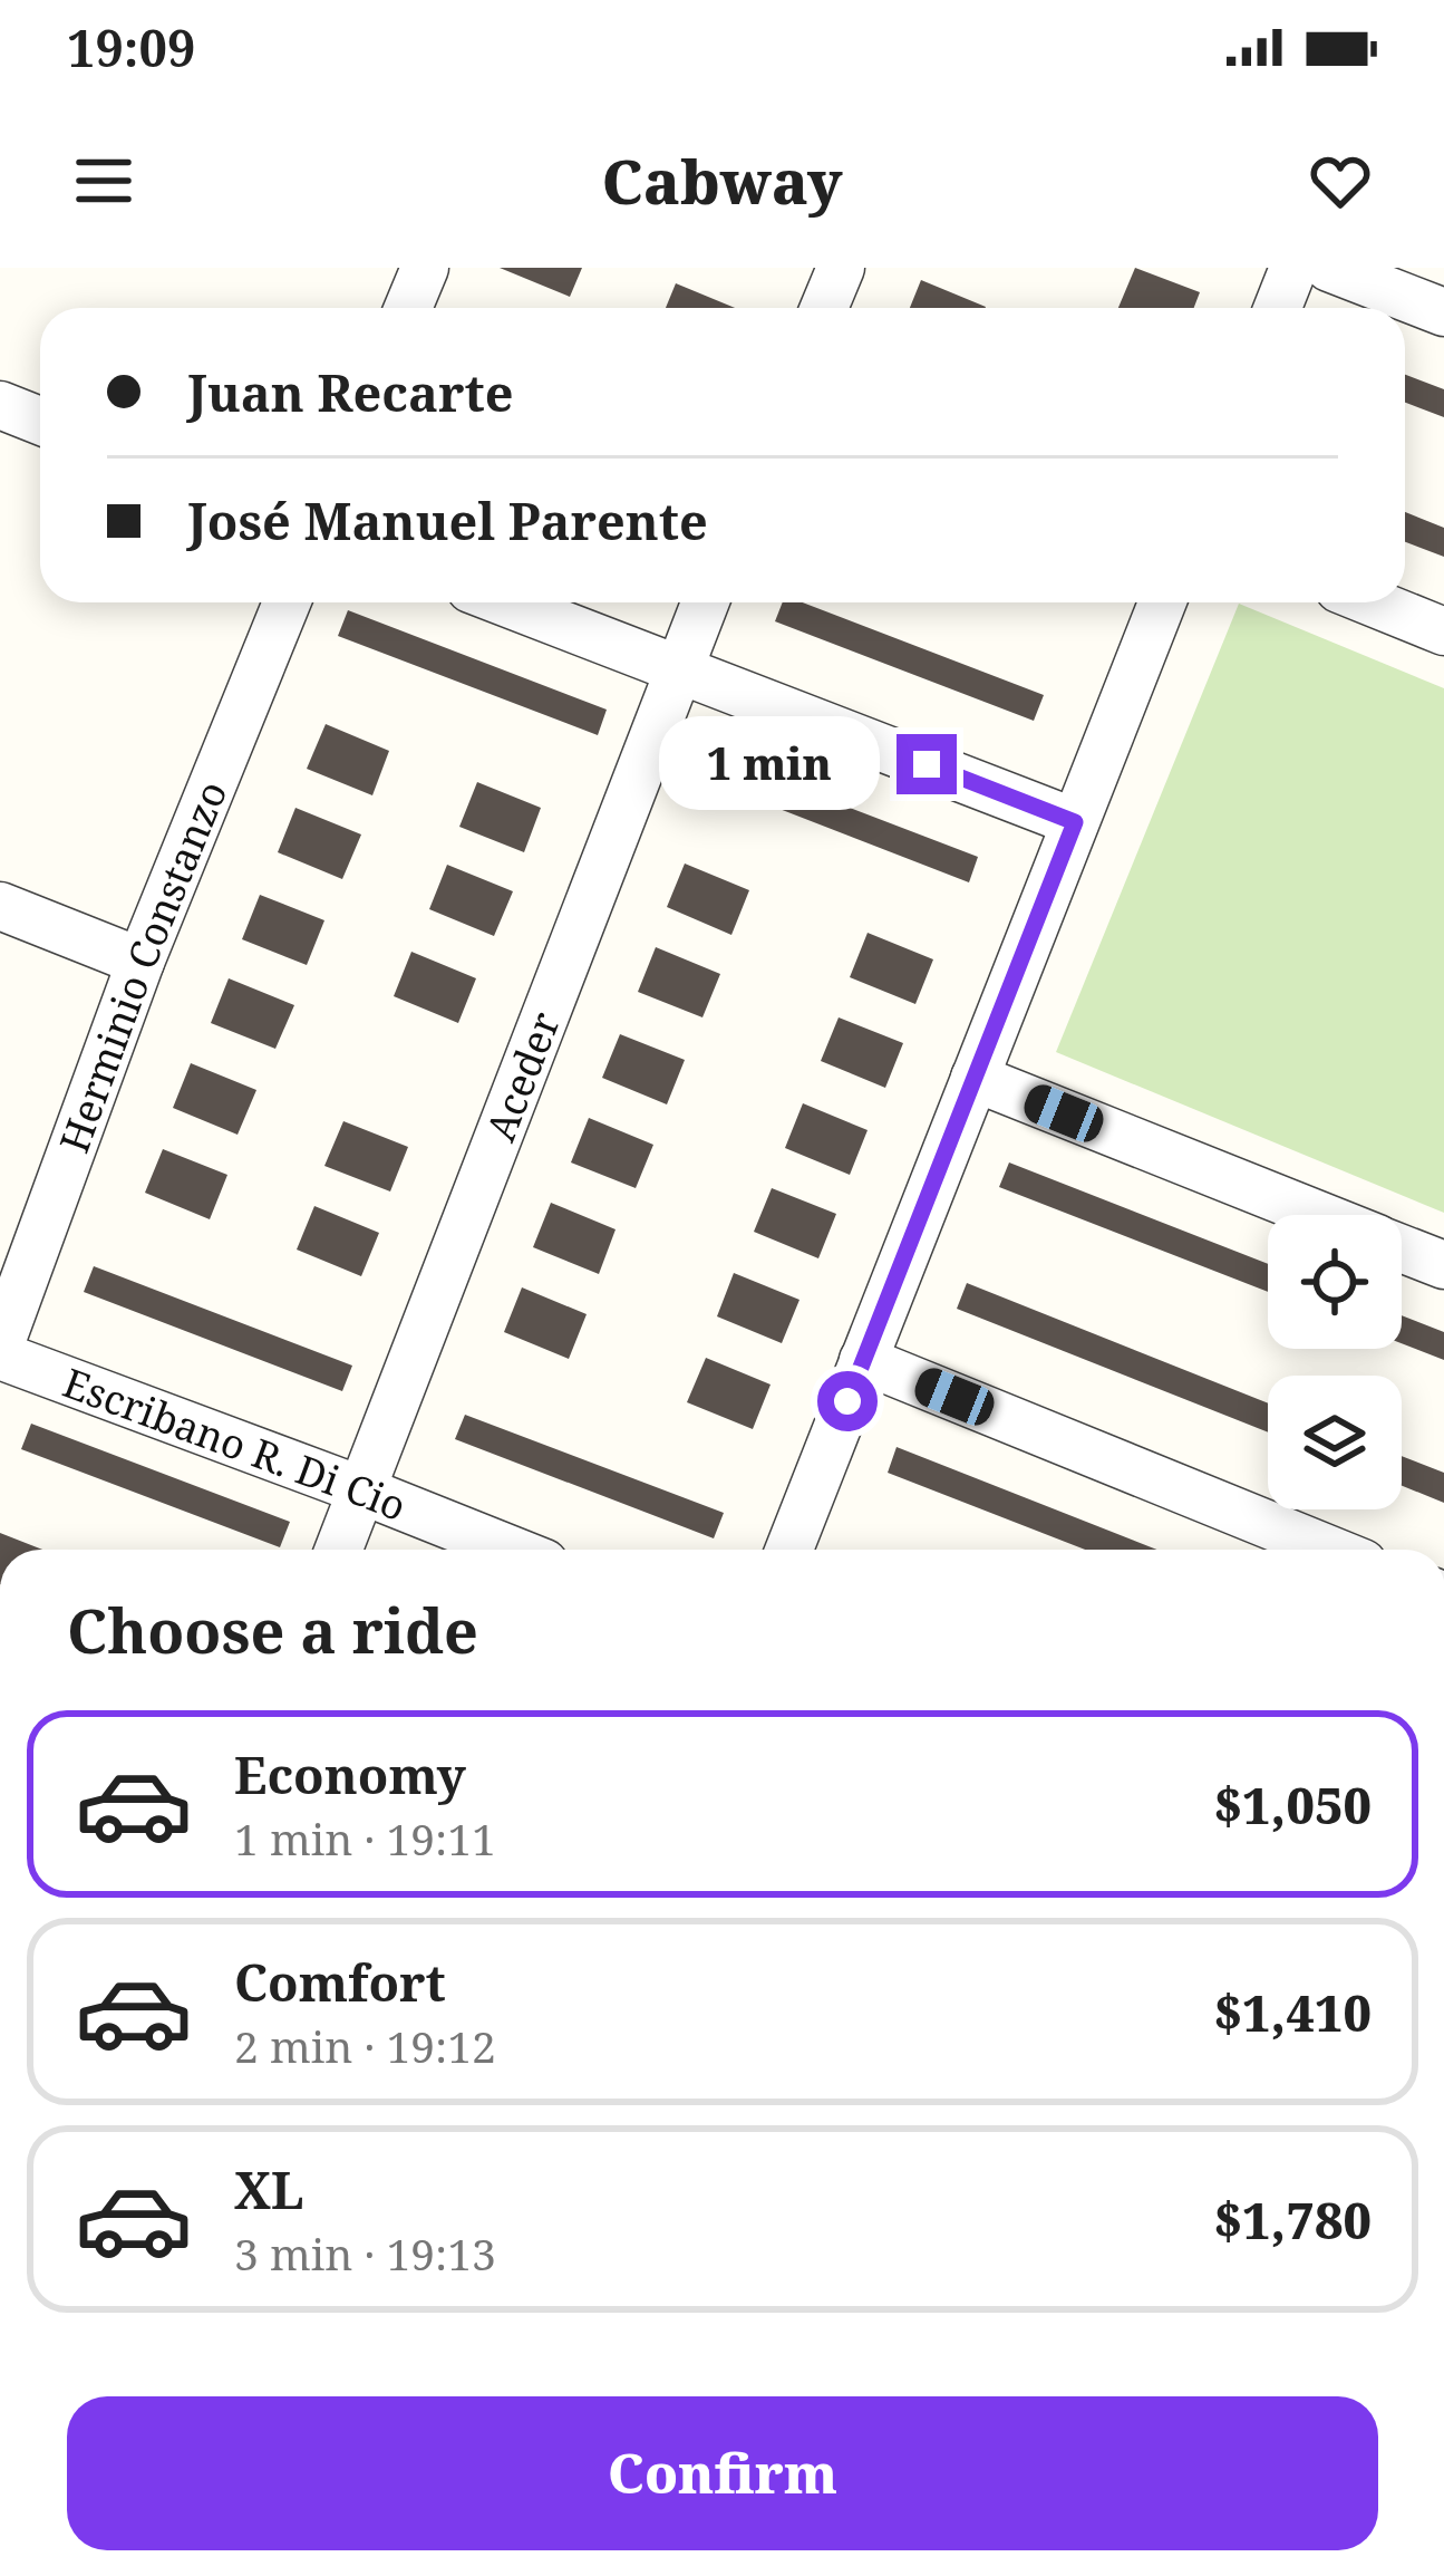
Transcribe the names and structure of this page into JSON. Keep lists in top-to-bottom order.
{
  "streets": {
    "street": ["Herminio Constanzo", "Aceder", "Escribano R. Di Cio"]
  },
  "crossings": [
    ["Herminio Constanzo", "Escribano R. Di Cio"],
    ["Aceder", "Escribano R. Di Cio"]
  ],
  "page": {
    "status": "19:09",
    "header": "Cabway",
    "banner": ["Juan Recarte", "José Manuel Parente"],
    "bubble": "1 min",
    "heading": "Choose a ride",
    "list": [
      {
        "name": "Economy",
        "note": "1 min · 19:11",
        "value": "$1,050"
      },
      {
        "name": "Comfort",
        "note": "2 min · 19:12",
        "value": "$1,410"
      },
      {
        "name": "XL",
        "note": "3 min · 19:13",
        "value": "$1,780"
      }
    ],
    "buttons": "Confirm"
  }
}
